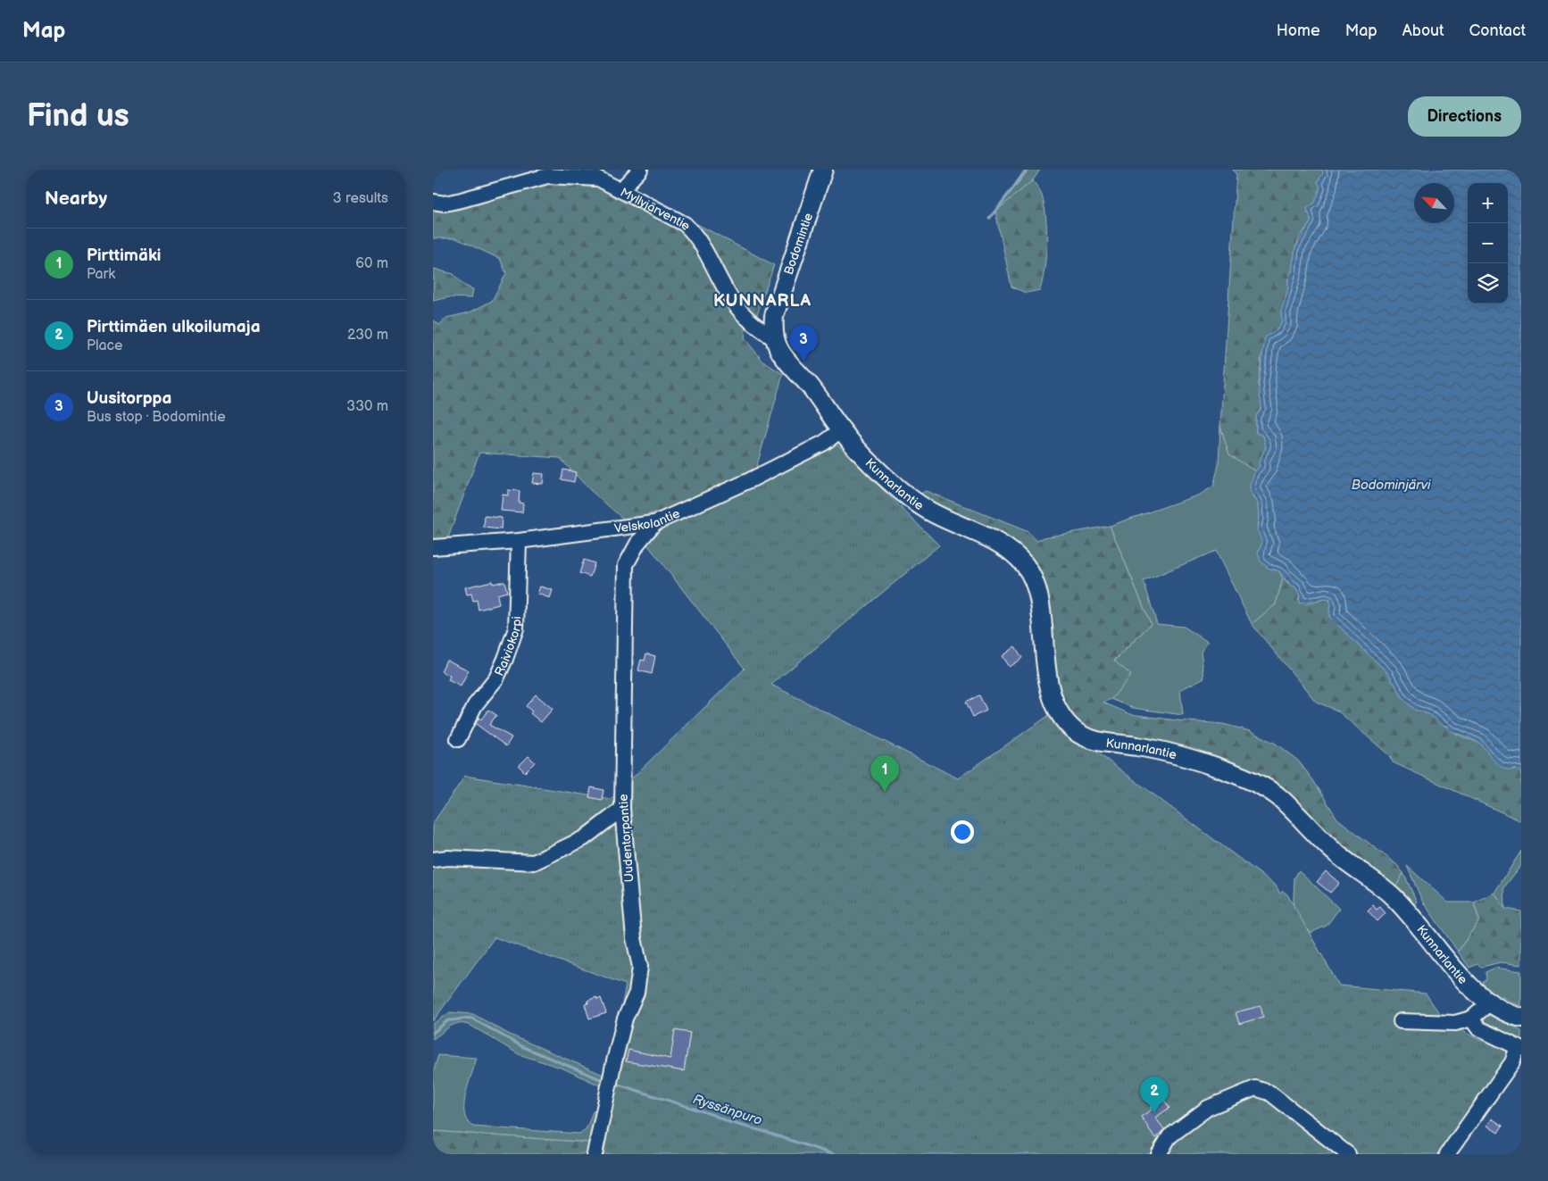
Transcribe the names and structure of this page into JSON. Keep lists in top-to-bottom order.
{
  "streets": {
    "main road": ["Bodomintie", "Kunnarlantie"],
    "street": [
      "Myllyjärventie",
      "Velskolantie",
      "Raiviokorpi",
      "Uudentorpantie"
    ]
  },
  "crossings": [
    ["Myllyjärventie", "Bodomintie"],
    ["Bodomintie", "Kunnarlantie"],
    ["Bodomintie", "Velskolantie"],
    ["Kunnarlantie", "Velskolantie"],
    ["Velskolantie", "Raiviokorpi"],
    ["Velskolantie", "Uudentorpantie"]
  ],
  "districts": ["KUNNARLA"],
  "water": ["Bodominjärvi", "Ryssänpuro"],
  "north": "top left",
  "page": {
    "header": "Map",
    "nav": [
      "Home",
      "Map",
      "About",
      "Contact"
    ],
    "buttons": "Directions",
    "title": "Find us",
    "heading": ["Nearby", "3 results"],
    "map_buttons": ["+", "−"],
    "list": [
      {
        "mark": "1",
        "name": "Pirttimäki",
        "note": "Park",
        "value": "60 m"
      },
      {
        "mark": "2",
        "name": "Pirttimäen ulkoilumaja",
        "note": "Place",
        "value": "230 m"
      },
      {
        "mark": "3",
        "name": "Uusitorppa",
        "note": "Bus stop · Bodomintie",
        "value": "330 m"
      }
    ],
    "pins": ["3", "1", "2"]
  }
}
